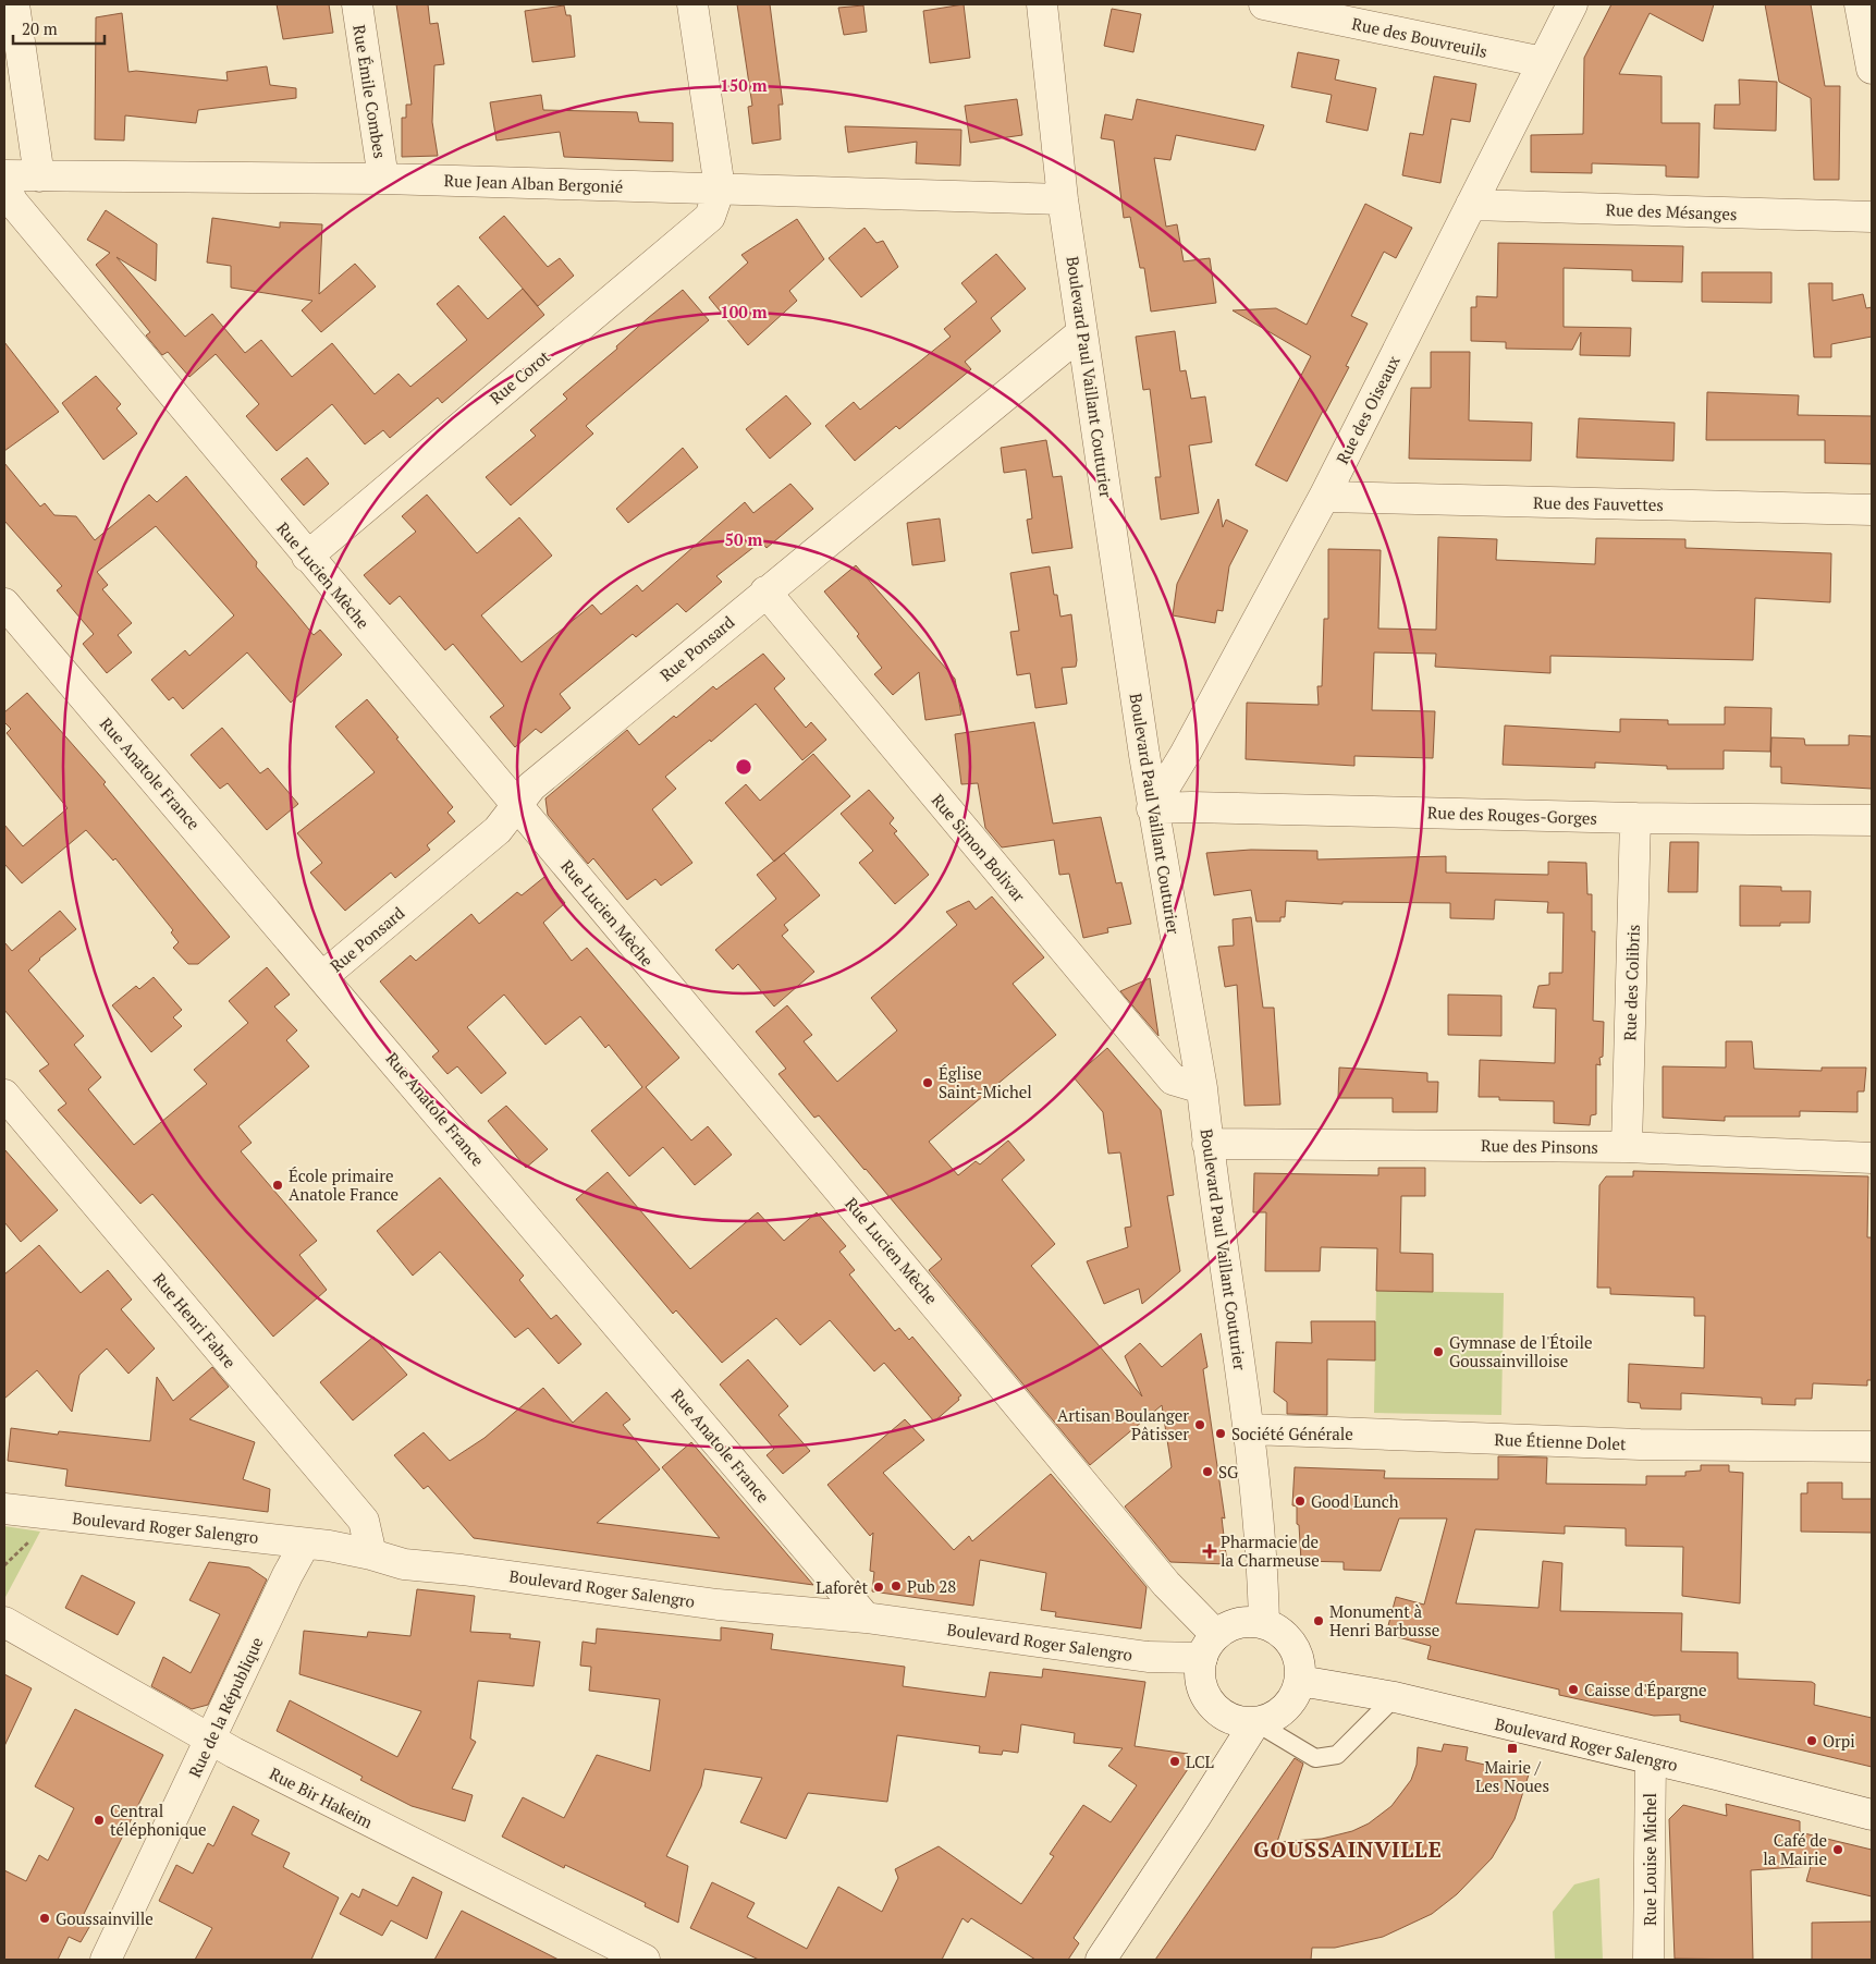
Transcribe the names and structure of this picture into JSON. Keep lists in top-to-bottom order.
{
  "streets": {
    "street": [
      "Rue des Bouvreuils",
      "Rue Émile Combes",
      "Rue Jean Alban Bergonié",
      "Rue des Mésanges",
      "Rue Corot",
      "Boulevard Paul Vaillant Couturier",
      "Rue des Oiseaux",
      "Rue des Fauvettes",
      "Rue Lucien Mèche",
      "Rue Ponsard",
      "Rue Anatole France",
      "Rue des Rouges-Gorges",
      "Rue Simon Bolivar",
      "Rue des Colibris",
      "Rue des Pinsons",
      "Rue Henri Fabre",
      "Rue Étienne Dolet",
      "Boulevard Roger Salengro",
      "Rue de la République",
      "Rue Bir Hakeim",
      "Rue Louise Michel"
    ]
  },
  "crossings": [
    ["Rue des Bouvreuils", "Rue des Oiseaux"],
    ["Rue Émile Combes", "Rue Jean Alban Bergonié"],
    ["Rue Jean Alban Bergonié", "Rue Corot"],
    ["Rue Jean Alban Bergonié", "Boulevard Paul Vaillant Couturier"],
    ["Rue des Mésanges", "Rue des Oiseaux"],
    ["Rue Corot", "Rue Lucien Mèche"],
    ["Boulevard Paul Vaillant Couturier", "Rue des Oiseaux"],
    ["Boulevard Paul Vaillant Couturier", "Rue Lucien Mèche"],
    ["Boulevard Paul Vaillant Couturier", "Rue Ponsard"],
    ["Boulevard Paul Vaillant Couturier", "Rue des Rouges-Gorges"],
    ["Boulevard Paul Vaillant Couturier", "Rue Simon Bolivar"],
    ["Boulevard Paul Vaillant Couturier", "Rue des Pinsons"],
    ["Boulevard Paul Vaillant Couturier", "Rue Étienne Dolet"],
    ["Boulevard Paul Vaillant Couturier", "Boulevard Roger Salengro"],
    ["Rue des Oiseaux", "Rue des Fauvettes"],
    ["Rue des Oiseaux", "Rue des Rouges-Gorges"],
    ["Rue Lucien Mèche", "Rue Ponsard"],
    ["Rue Lucien Mèche", "Boulevard Roger Salengro"],
    ["Rue Ponsard", "Rue Anatole France"],
    ["Rue Ponsard", "Rue Simon Bolivar"],
    ["Rue Anatole France", "Boulevard Roger Salengro"],
    ["Rue des Rouges-Gorges", "Rue des Colibris"],
    ["Rue des Colibris", "Rue des Pinsons"],
    ["Rue Henri Fabre", "Boulevard Roger Salengro"],
    ["Boulevard Roger Salengro", "Rue de la République"],
    ["Boulevard Roger Salengro", "Rue Louise Michel"],
    ["Rue de la République", "Rue Bir Hakeim"]
  ],
  "districts": ["GOUSSAINVILLE"],
  "places": {
    "other": [
      "Église Saint-Michel",
      "École primaire Anatole France",
      "Gymnase de l'Étoile Goussainvilloise",
      "Artisan Boulanger Pâtisser",
      "Société Générale",
      "SG",
      "Good Lunch",
      "Pub 28",
      "Laforêt",
      "Monument à Henri Barbusse",
      "Caisse d'Épargne",
      "Orpi",
      "LCL",
      "Central téléphonique",
      "Café de la Mairie",
      "Goussainville"
    ],
    "health": ["Pharmacie de la Charmeuse"],
    "transit": ["Mairie / Les Noues"]
  },
  "scale_bar": "20 m",
  "rings": ["150 m", "100 m", "50 m"]
}
